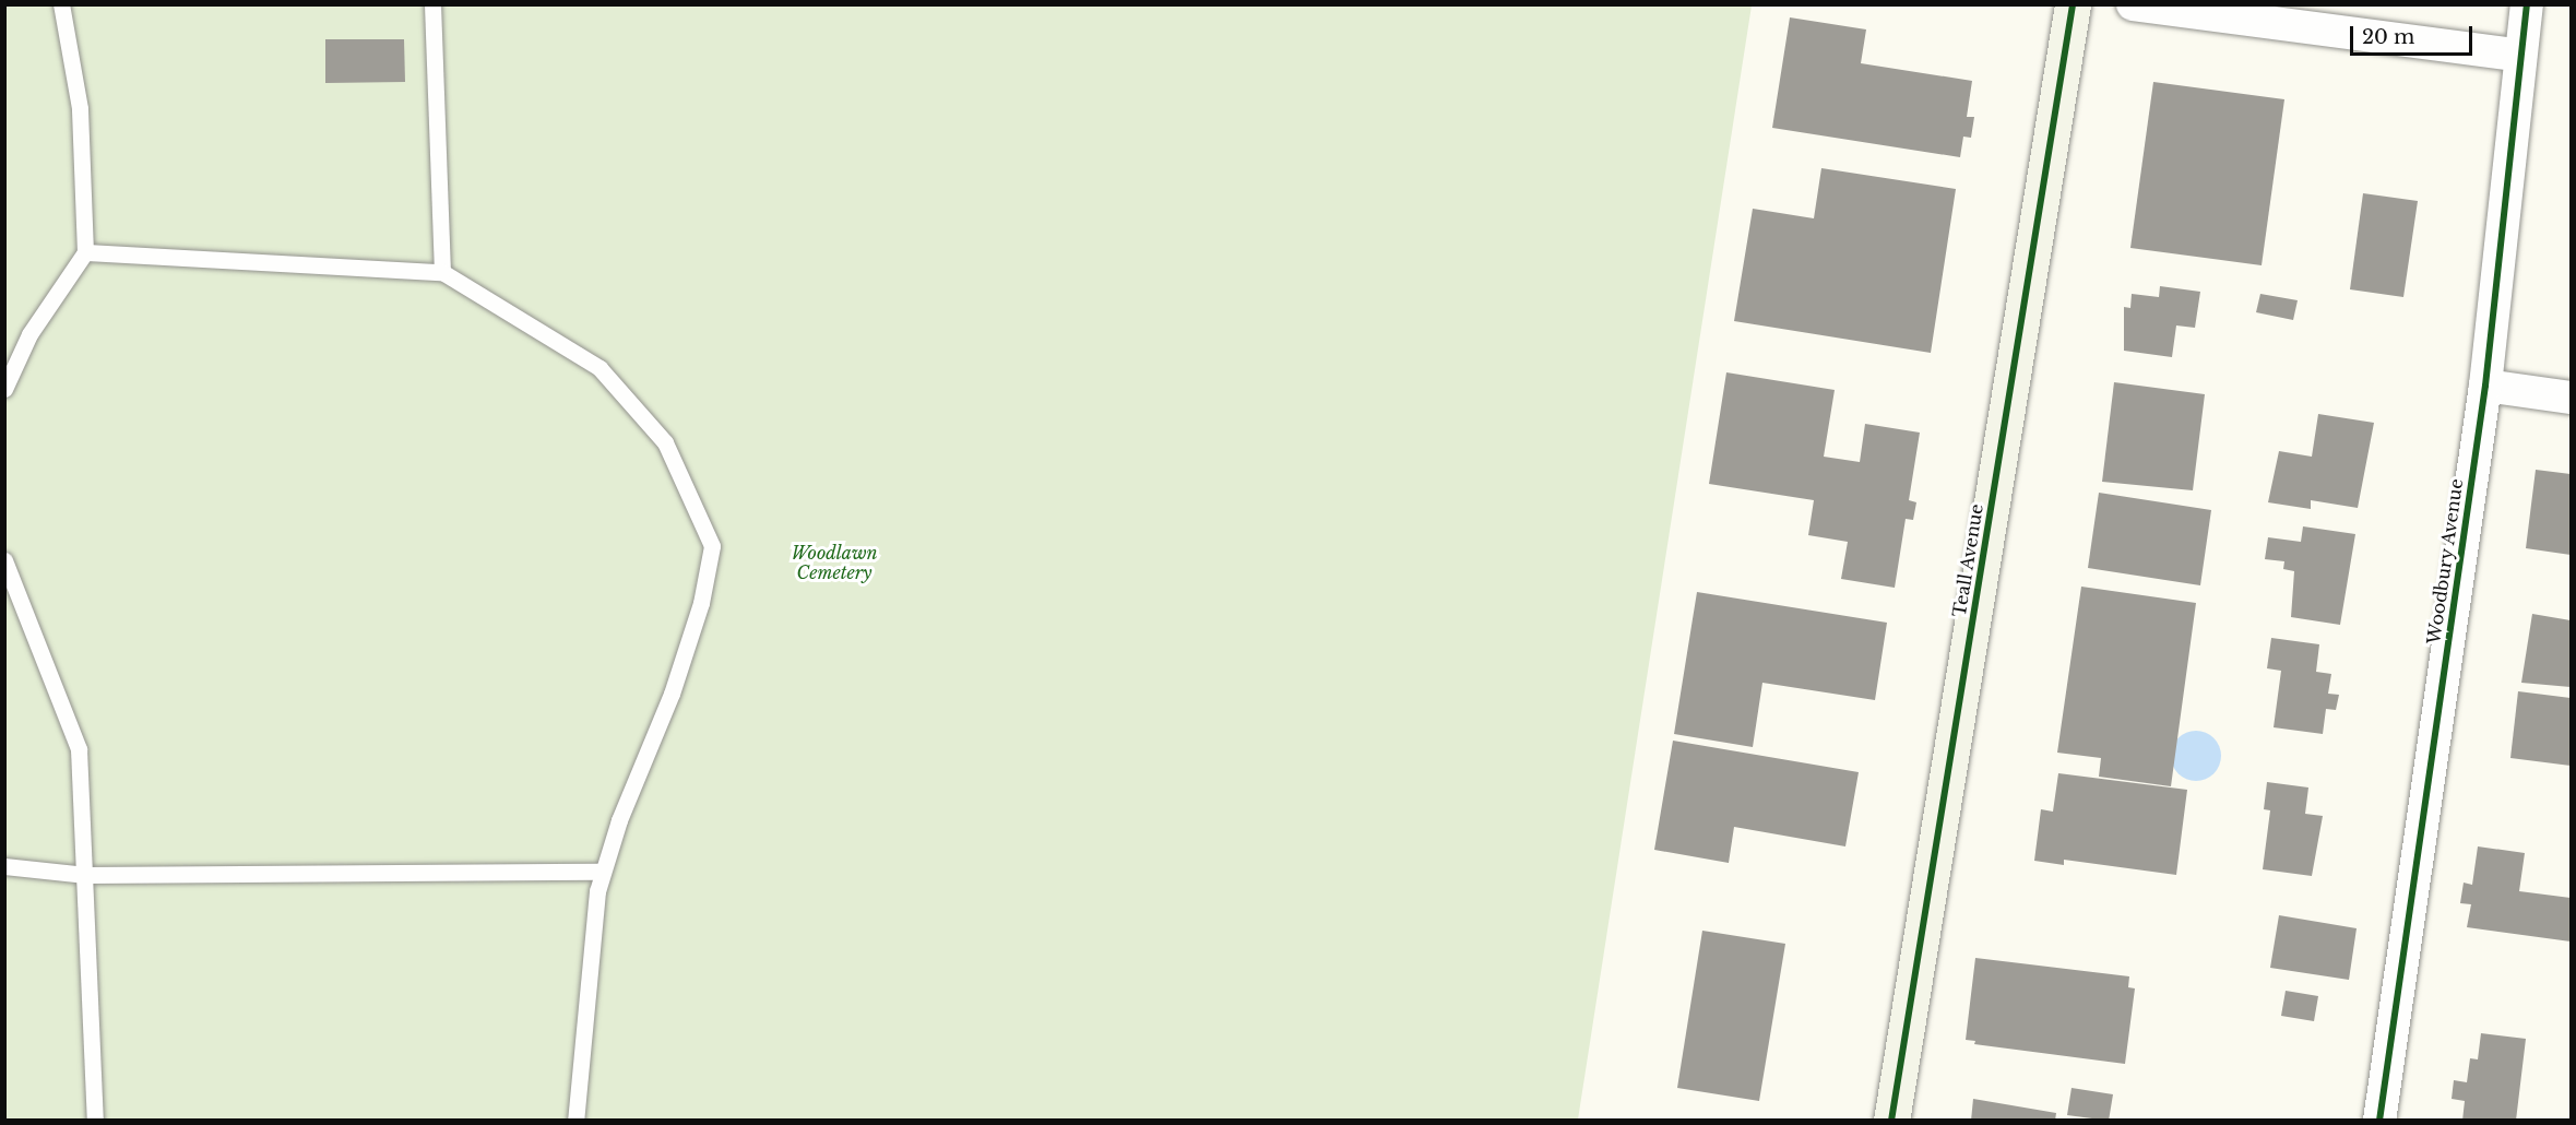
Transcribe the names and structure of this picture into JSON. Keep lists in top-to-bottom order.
{
  "streets": {
    "street": ["Teall Avenue", "Woodbury Avenue"]
  },
  "parks": ["Woodlawn Cemetery"],
  "scale_bar": "20 m"
}
